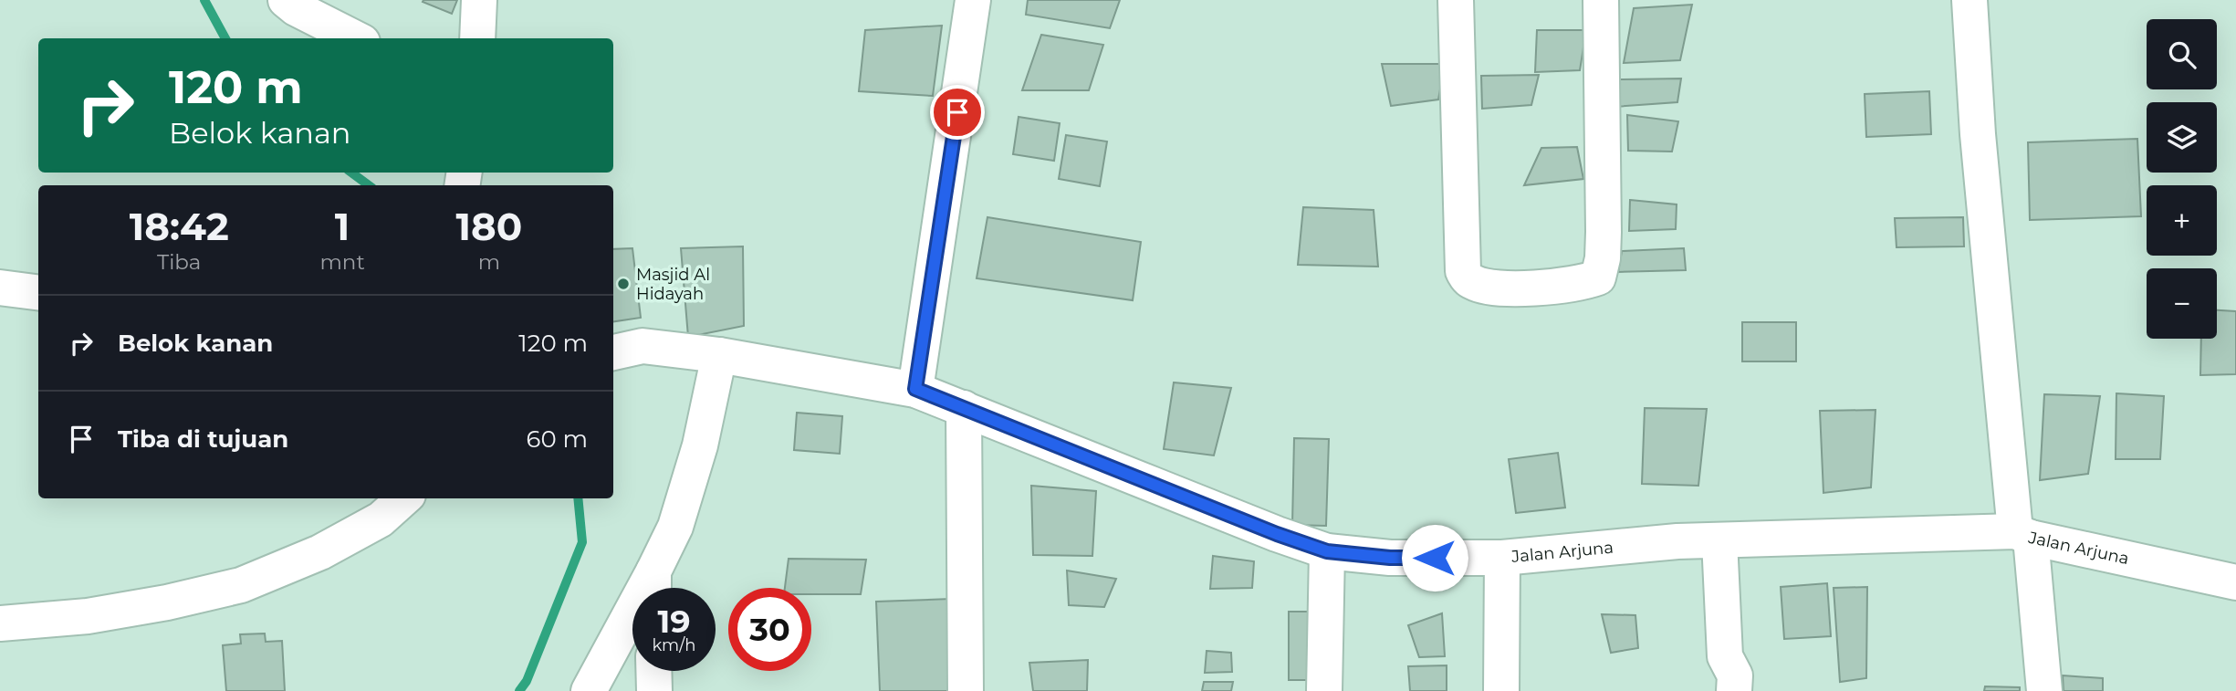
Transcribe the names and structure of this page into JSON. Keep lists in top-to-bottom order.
{
  "streets": {
    "street": ["Jalan Arjuna"]
  },
  "places": ["Masjid Al Hidayah"],
  "page": {
    "map_buttons": ["+", "−"],
    "turn": ["120 m", "Belok kanan"],
    "eta": [
      "18:42",
      "Tiba",
      "1",
      "mnt",
      "180",
      "m"
    ],
    "list": [
      {
        "name": "Belok kanan",
        "value": "120 m"
      },
      {
        "name": "Tiba di tujuan",
        "value": "60 m"
      }
    ],
    "speed": "19 km/h",
    "limit": "30"
  }
}
